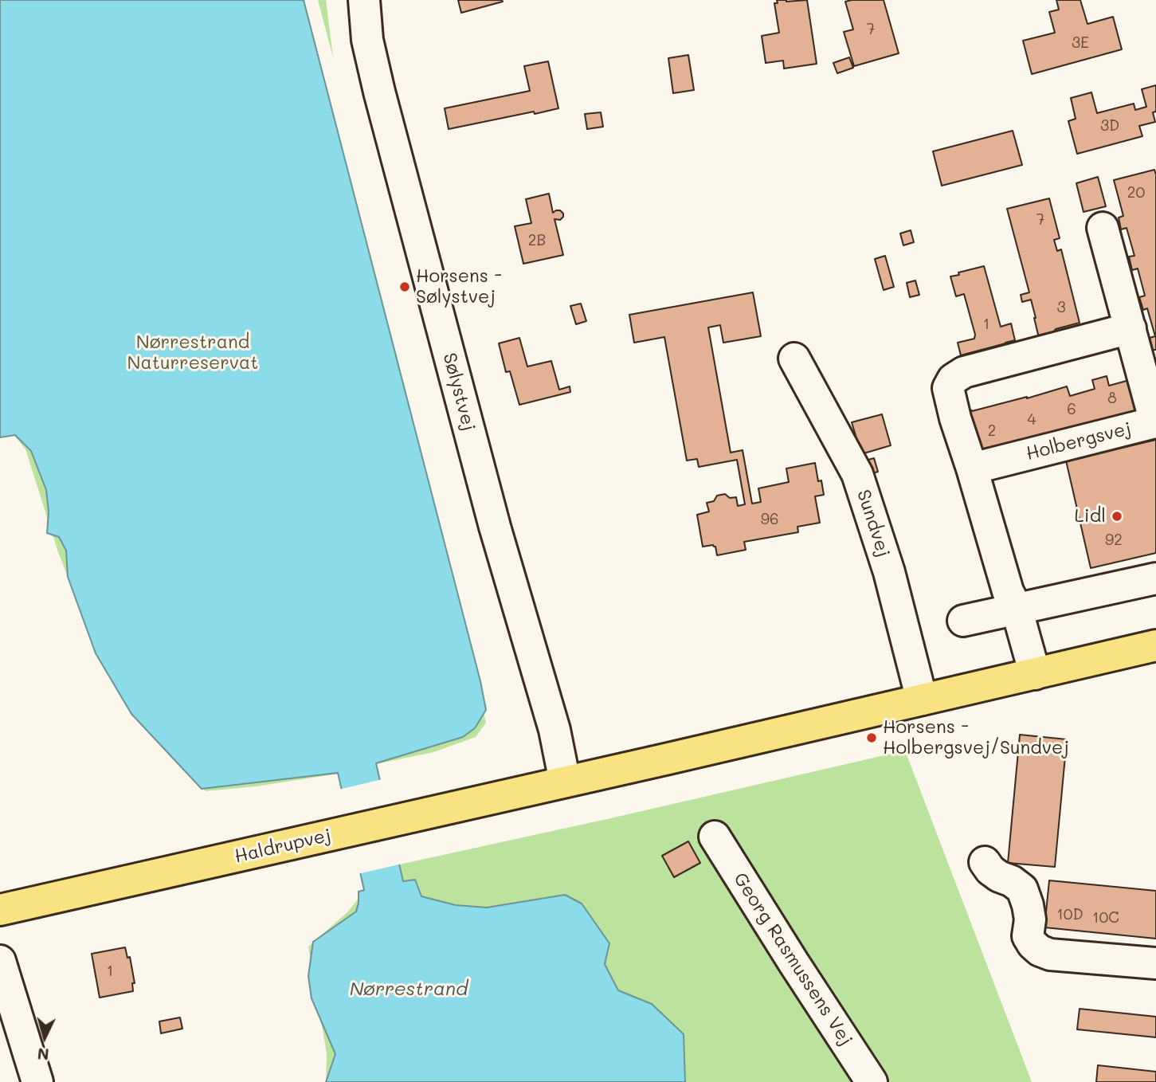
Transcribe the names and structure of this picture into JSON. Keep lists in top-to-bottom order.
{
  "streets": {
    "main road": ["Haldrupvej"],
    "street": [
      "Sølystvej",
      "Holbergsvej",
      "Sundvej",
      "Georg Rasmussens Vej"
    ]
  },
  "crossings": [
    ["Sølystvej", "Haldrupvej"]
  ],
  "water": ["Nørrestrand"],
  "parks": ["Nørrestrand Naturreservat"],
  "places": ["Horsens - Sølystvej", "Lidl", "Horsens - Holbergsvej/Sundvej"],
  "house_numbers": [
    "7",
    "3E",
    "3D",
    "20",
    "7",
    "2B",
    "3",
    "1",
    "8",
    "6",
    "4",
    "2",
    "96",
    "92",
    "10D",
    "10C",
    "1"
  ],
  "north": "bottom"
}
